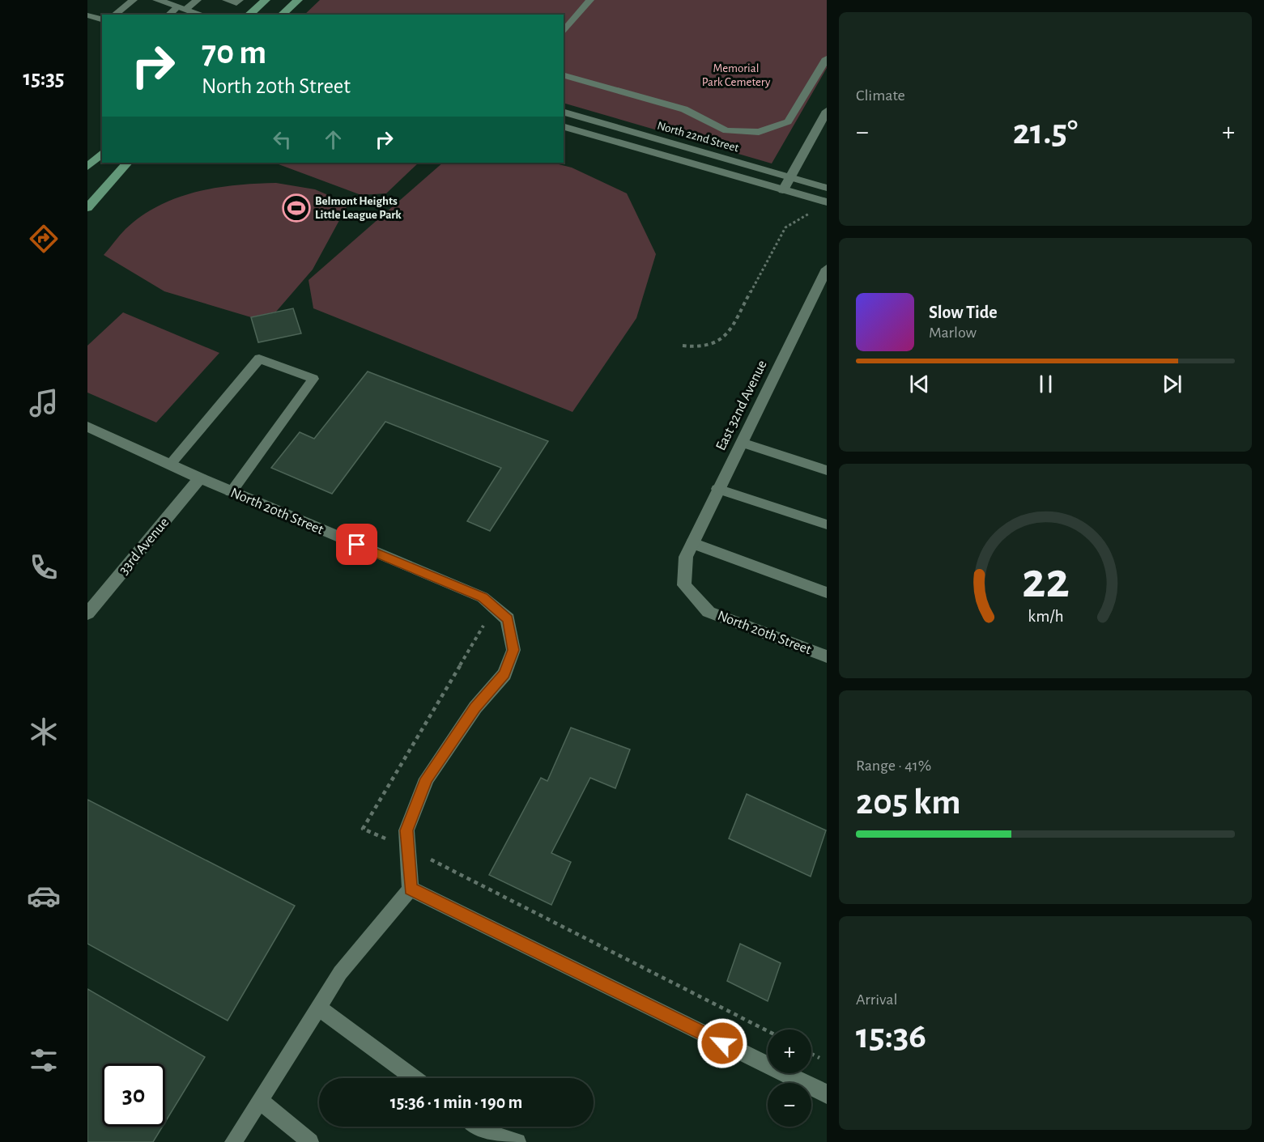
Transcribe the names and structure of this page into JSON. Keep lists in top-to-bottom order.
{
  "streets": {
    "street": [
      "North 22nd Street",
      "East 32nd Avenue",
      "North 20th Street",
      "33rd Avenue"
    ]
  },
  "crossings": [
    ["East 32nd Avenue", "North 20th Street"],
    ["North 20th Street", "33rd Avenue"]
  ],
  "parks": ["Memorial Park Cemetery"],
  "places": {
    "sports": ["Belmont Heights Little League Park"]
  },
  "page": {
    "tabs": "15:35",
    "tile": [
      "Climate",
      ["Range · 41%", "205 km"],
      ["Arrival", "15:36"]
    ],
    "turn": ["70 m", "North 20th Street"],
    "heat": ["−", "21.5°", "+"],
    "song": ["Slow Tide", "Marlow"],
    "map_buttons": ["+", "−"],
    "limit": "30",
    "trip": "15:36 · 1 min · 190 m",
    "gauge": ["22", "km/h"]
  }
}
